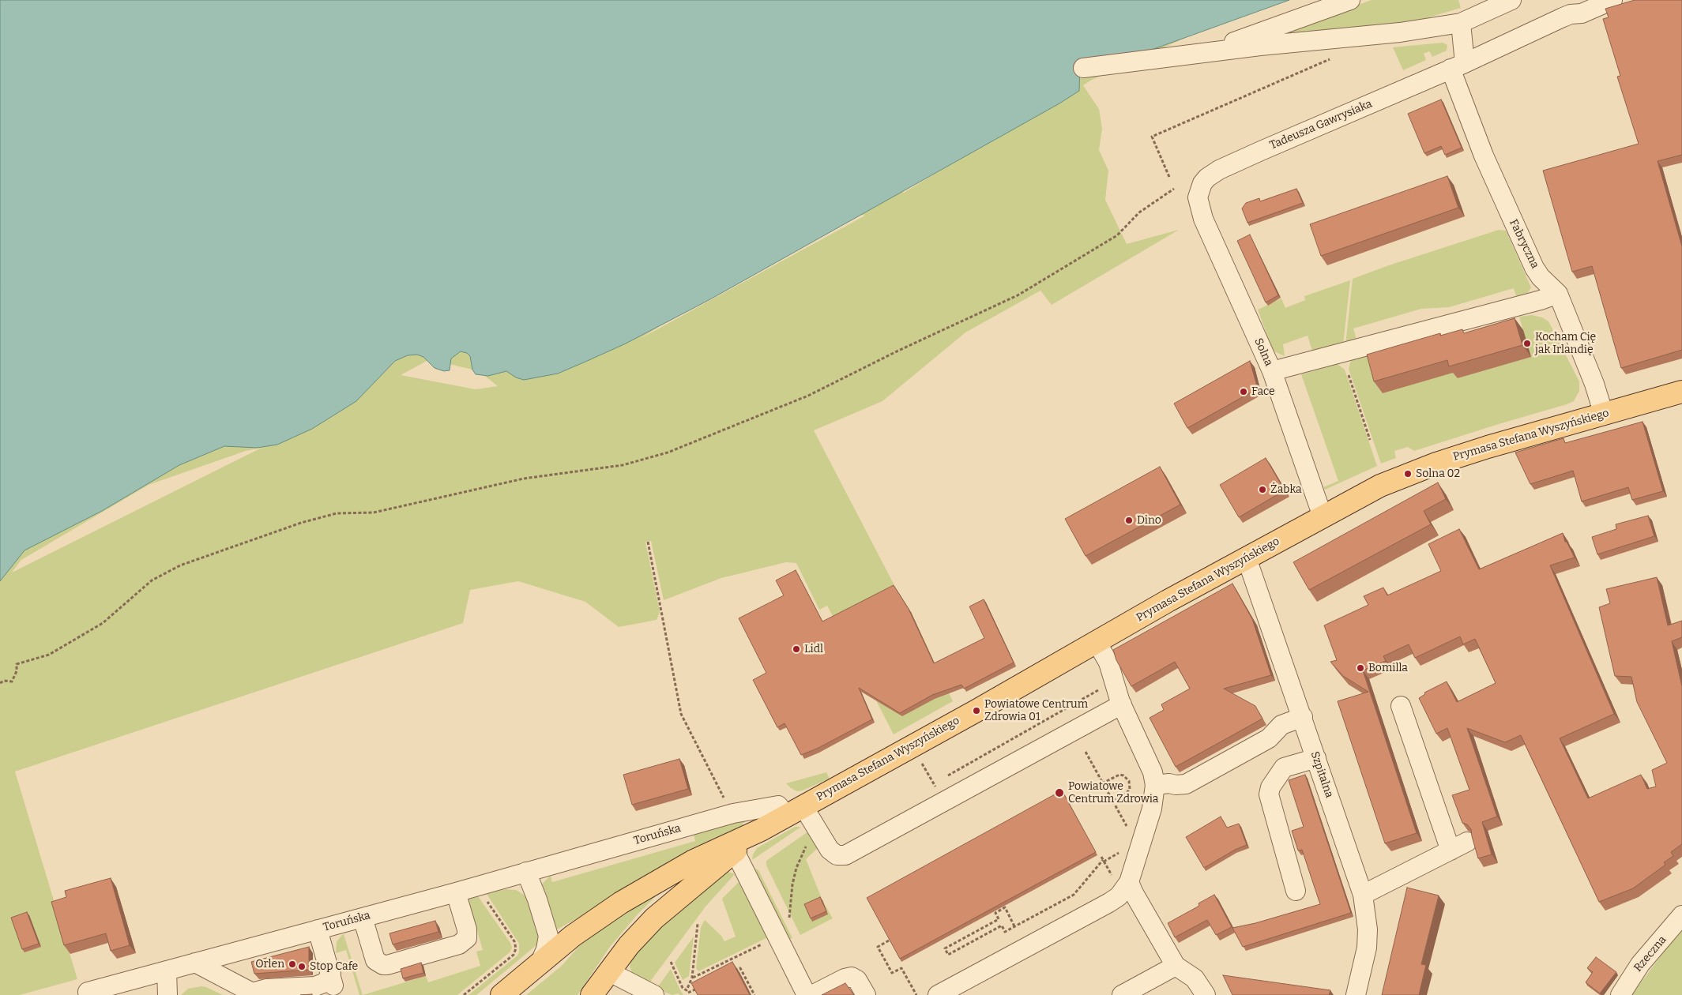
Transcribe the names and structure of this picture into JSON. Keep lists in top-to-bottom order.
{
  "streets": {
    "main road": ["Prymasa Stefana Wyszyńskiego"],
    "street": [
      "Tadeusza Gawrysiaka",
      "Fabryczna",
      "Solna",
      "Szpitalna",
      "Toruńska",
      "Rzeczna"
    ]
  },
  "crossings": [
    ["Tadeusza Gawrysiaka", "Fabryczna"],
    ["Tadeusza Gawrysiaka", "Solna"],
    ["Fabryczna", "Prymasa Stefana Wyszyńskiego"],
    ["Solna", "Prymasa Stefana Wyszyńskiego"],
    ["Prymasa Stefana Wyszyńskiego", "Szpitalna"],
    ["Prymasa Stefana Wyszyńskiego", "Toruńska"]
  ],
  "places": [
    "Kocham Cię jak Irlandię",
    "Face",
    "Solna 02",
    "Żabka",
    "Dino",
    "Lidl",
    "Bomilla",
    "Powiatowe Centrum Zdrowia 01",
    "Powiatowe Centrum Zdrowia",
    "Orlen",
    "Stop Cafe"
  ]
}
